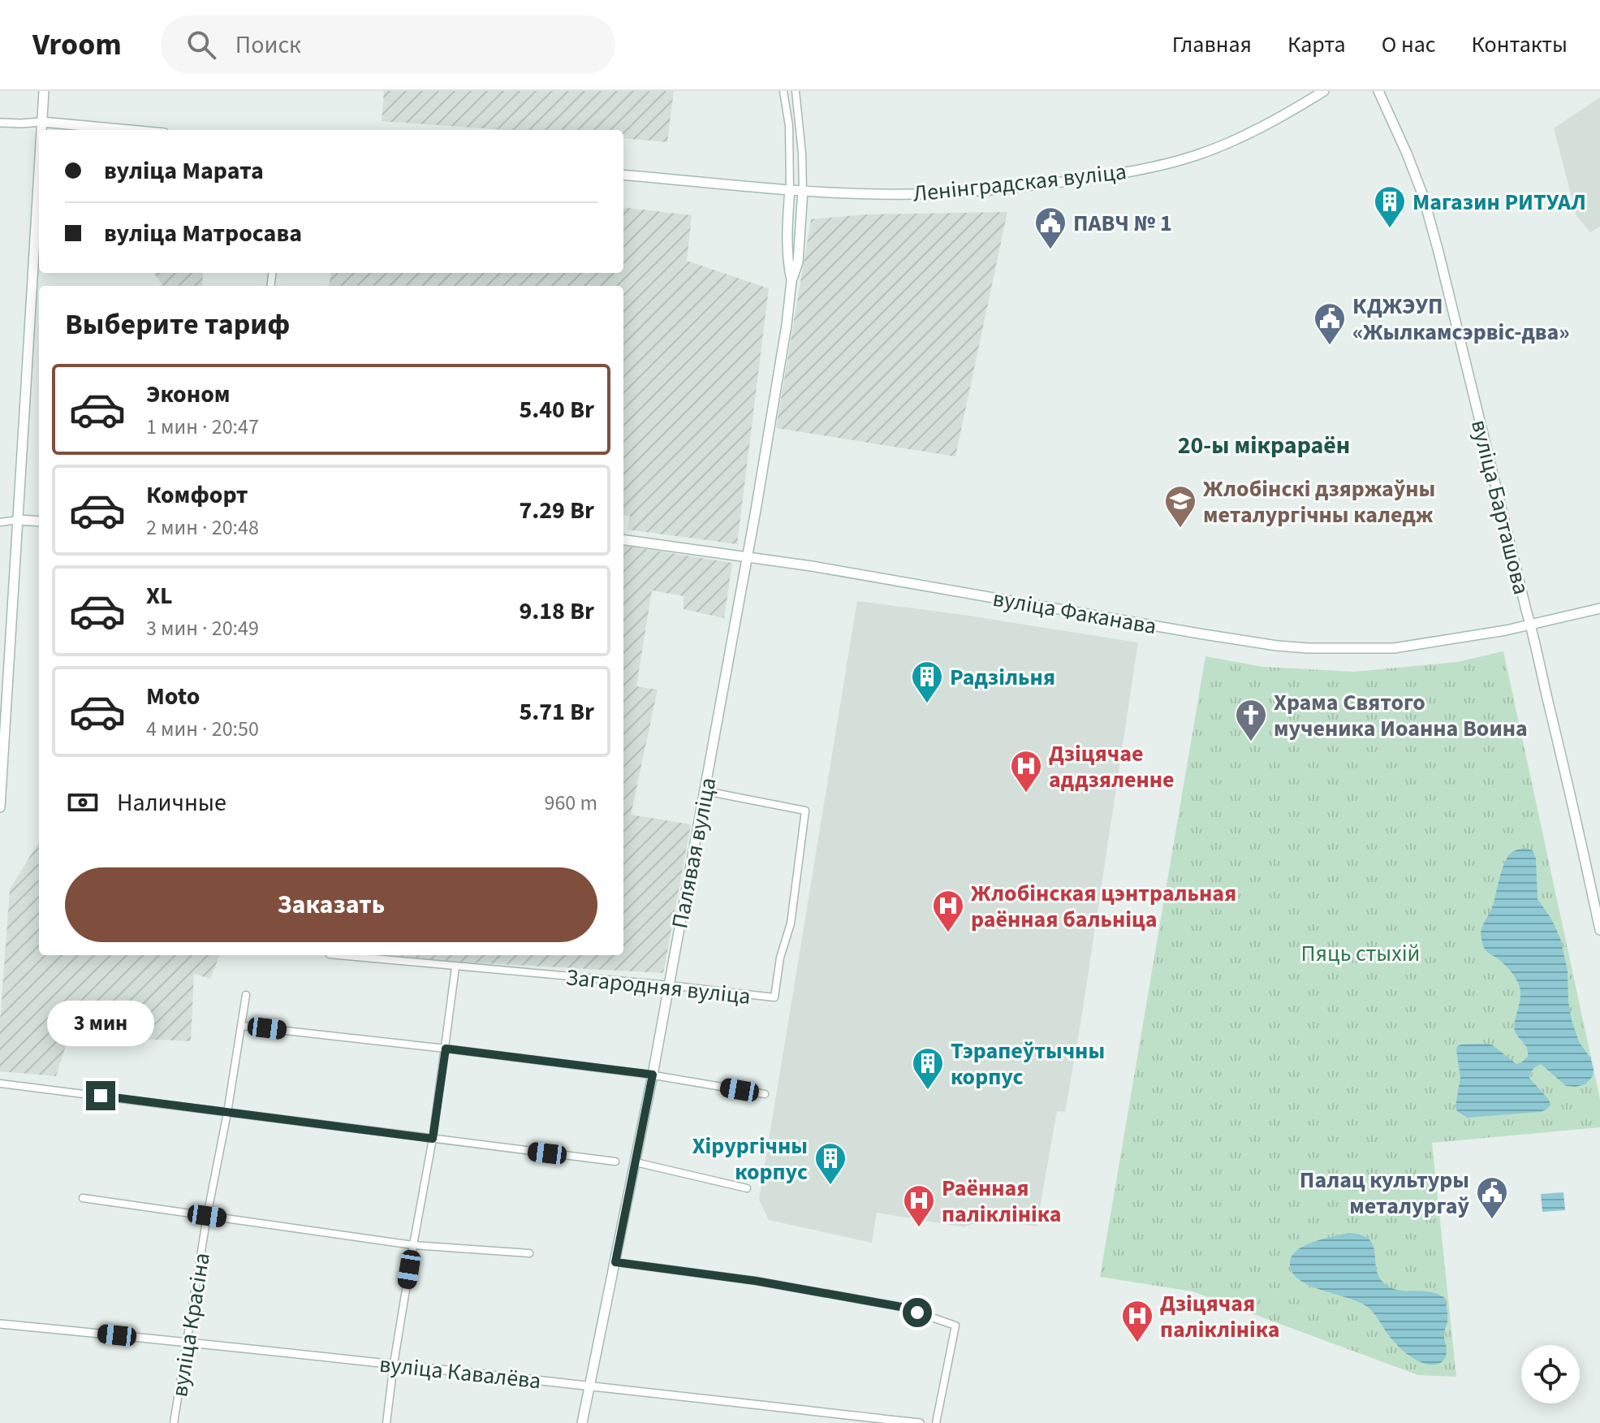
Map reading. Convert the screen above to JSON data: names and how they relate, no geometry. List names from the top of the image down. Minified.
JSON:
{"streets":{"main road":["Ленінградская вуліца","вуліца Барташова","вуліца Факанава","Палявая вуліца"],"street":["Загародняя вуліца","вуліца Красіна","вуліца Кавалёва"]},"crossings":[["Ленінградская вуліца","Палявая вуліца"],["вуліца Барташова","вуліца Факанава"],["вуліца Факанава","Палявая вуліца"],["Палявая вуліца","Загародняя вуліца"],["Палявая вуліца","вуліца Кавалёва"],["вуліца Красіна","вуліца Кавалёва"]],"districts":["20-ы мікрараён"],"parks":["Пяць стыхій"],"places":{"building":["Магазин РИТУАЛ","Радзільня","Тэрапеўтычны корпус","Хірургічны корпус"],"public building":["ПАВЧ № 1","КДЖЭУП «Жылкамсэрвіс-два»","Палац культуры металургаў"],"school or university":["Жлобінскі дзяржаўны металургічны каледж"],"church":["Храма Святого мученика Иоанна Воина"],"hospital":["Дзіцячае аддзяленне","Жлобінская цэнтральная раённая бальніца","Раённая паліклініка","Дзіцячая паліклініка"]},"page":{"header":"Vroom","search":"Поиск","nav":["Главная","Карта","О нас","Контакты"],"banner":["вуліца Марата","вуліца Матросава"],"heading":"Выберите тариф","list":[{"name":"Эконом","note":"1 мин · 20:47","value":"5.40 Br"},{"name":"Комфорт","note":"2 мин · 20:48","value":"7.29 Br"},{"name":"XL","note":"3 мин · 20:49","value":"9.18 Br"},{"name":"Moto","note":"4 мин · 20:50","value":"5.71 Br"}],"pay":["Наличные","960 m"],"buttons":"Заказать","bubble":"3 мин"}}
